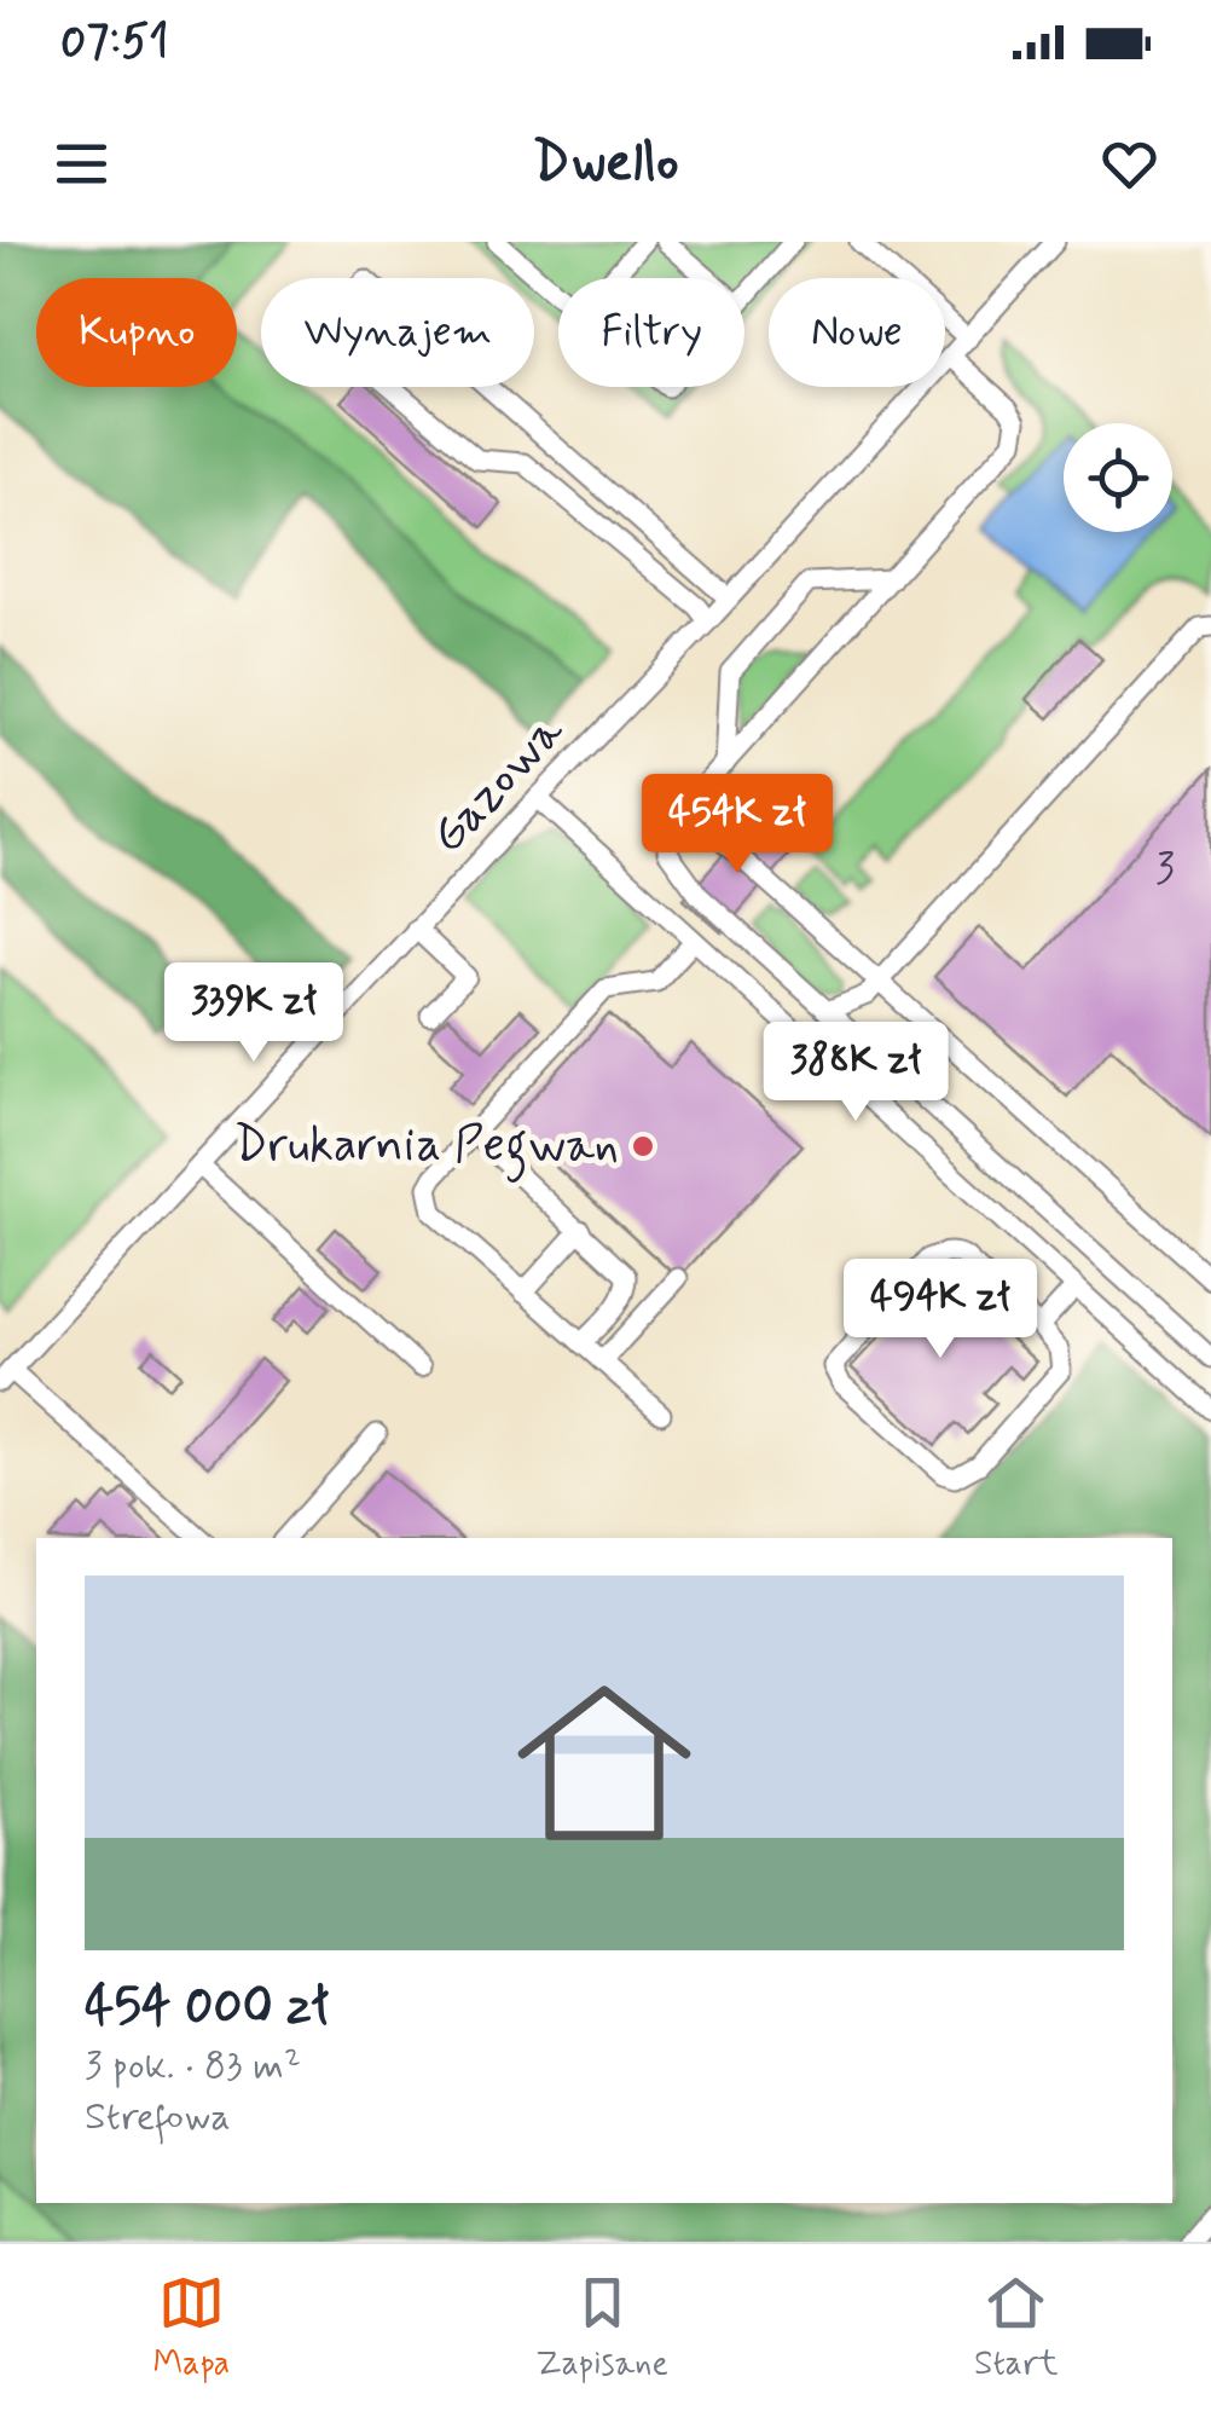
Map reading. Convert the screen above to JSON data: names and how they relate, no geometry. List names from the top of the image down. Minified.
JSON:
{"streets":{"street":["Gazowa"]},"places":["Drukarnia Pegwan"],"house_numbers":["3"],"page":{"status":"07:51","header":"Dwello","chip":["Kupno","Wynajem","Filtry","Nowe"],"price":["454K zł","339K zł","388K zł","494K zł"],"list":[{"name":"454 000 zł","note":"3 pok. · 83 m² · Strefowa"}],"tabs":["Mapa","Zapisane","Start"]}}
